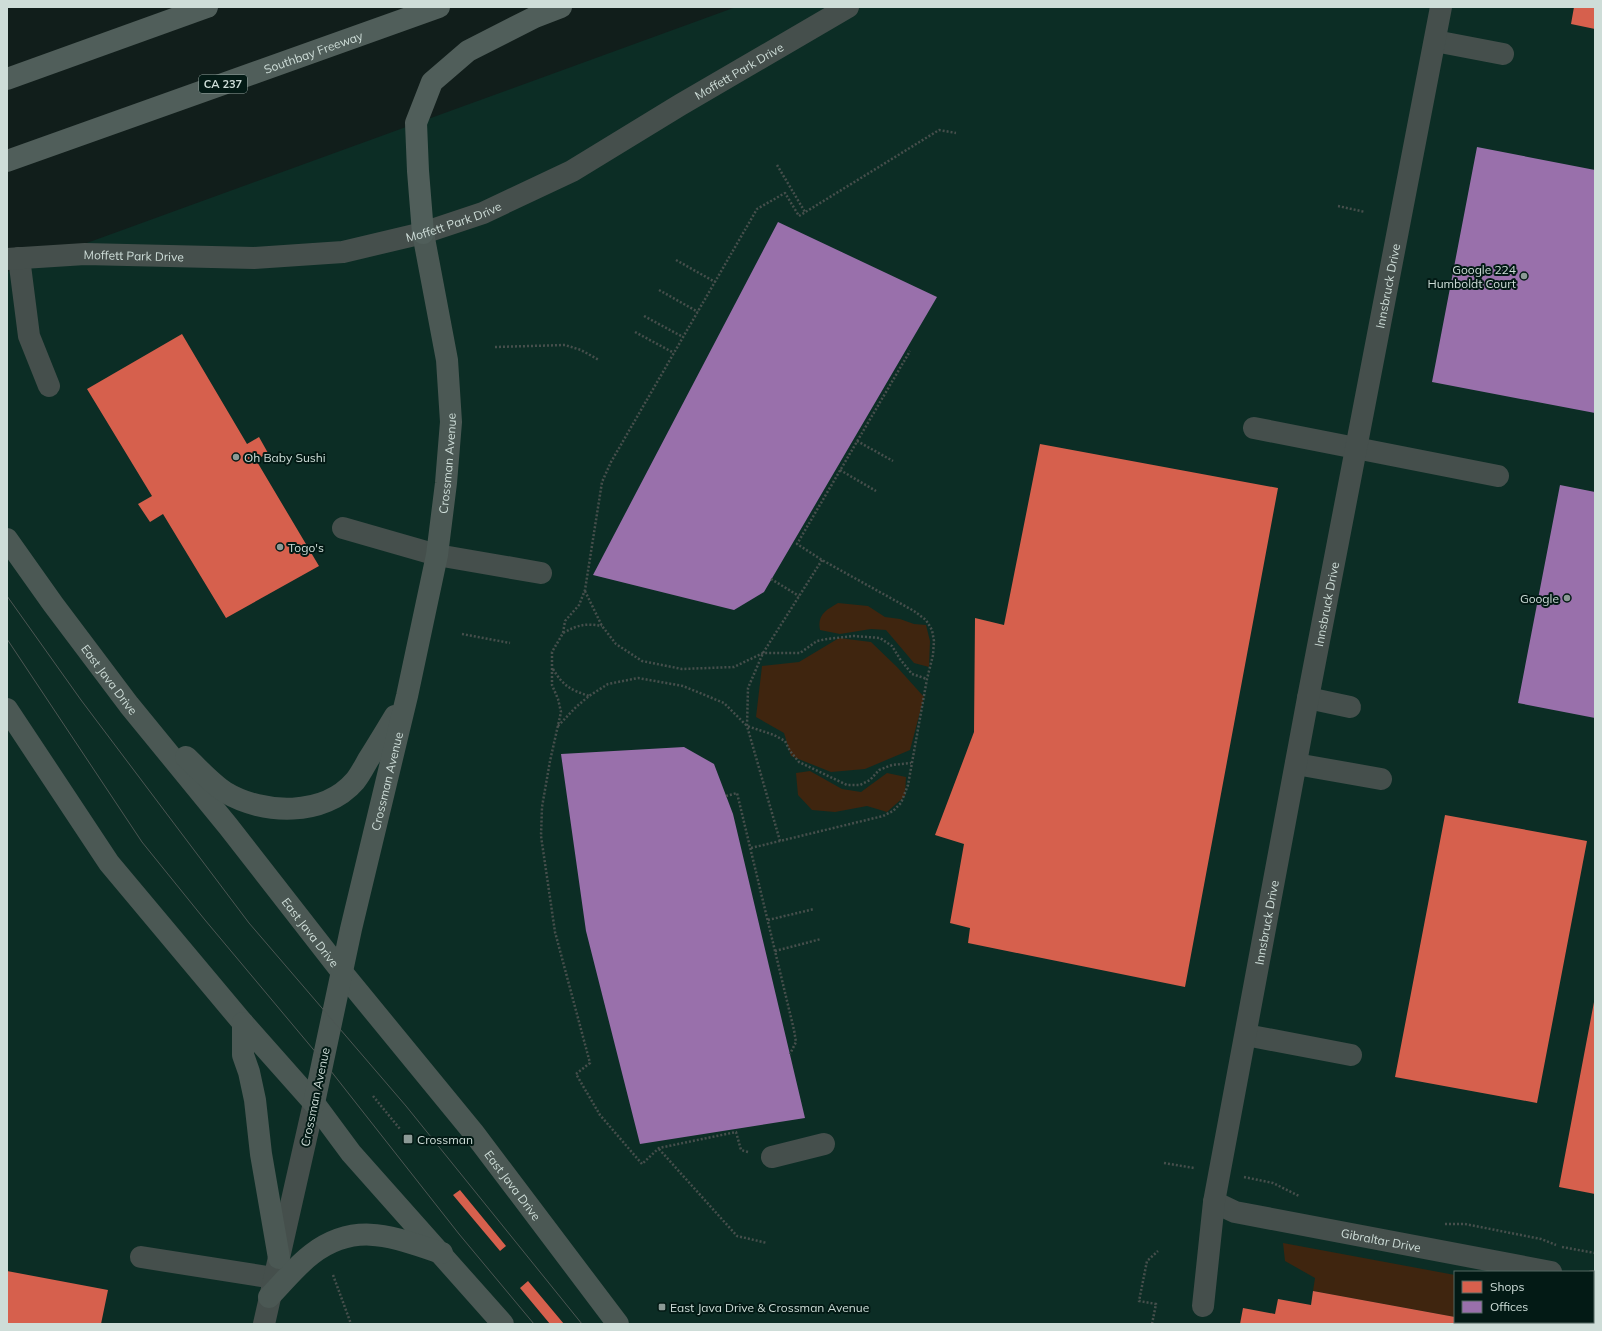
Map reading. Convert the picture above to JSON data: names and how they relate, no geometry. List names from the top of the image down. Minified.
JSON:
{"streets":{"highway":["Southbay Freeway","CA 237"],"main road":["Crossman Avenue","East Java Drive"],"street":["Moffett Park Drive","Innsbruck Drive","Gibraltar Drive"]},"crossings":[["Moffett Park Drive","Crossman Avenue"],["Innsbruck Drive","Gibraltar Drive"],["Crossman Avenue","East Java Drive"]],"places":{"other":["Google 224 Humboldt Court","Oh Baby Sushi","Togo's","Google"],"transit":["Crossman","East Java Drive & Crossman Avenue"]},"legend":["Shops","Offices"]}
